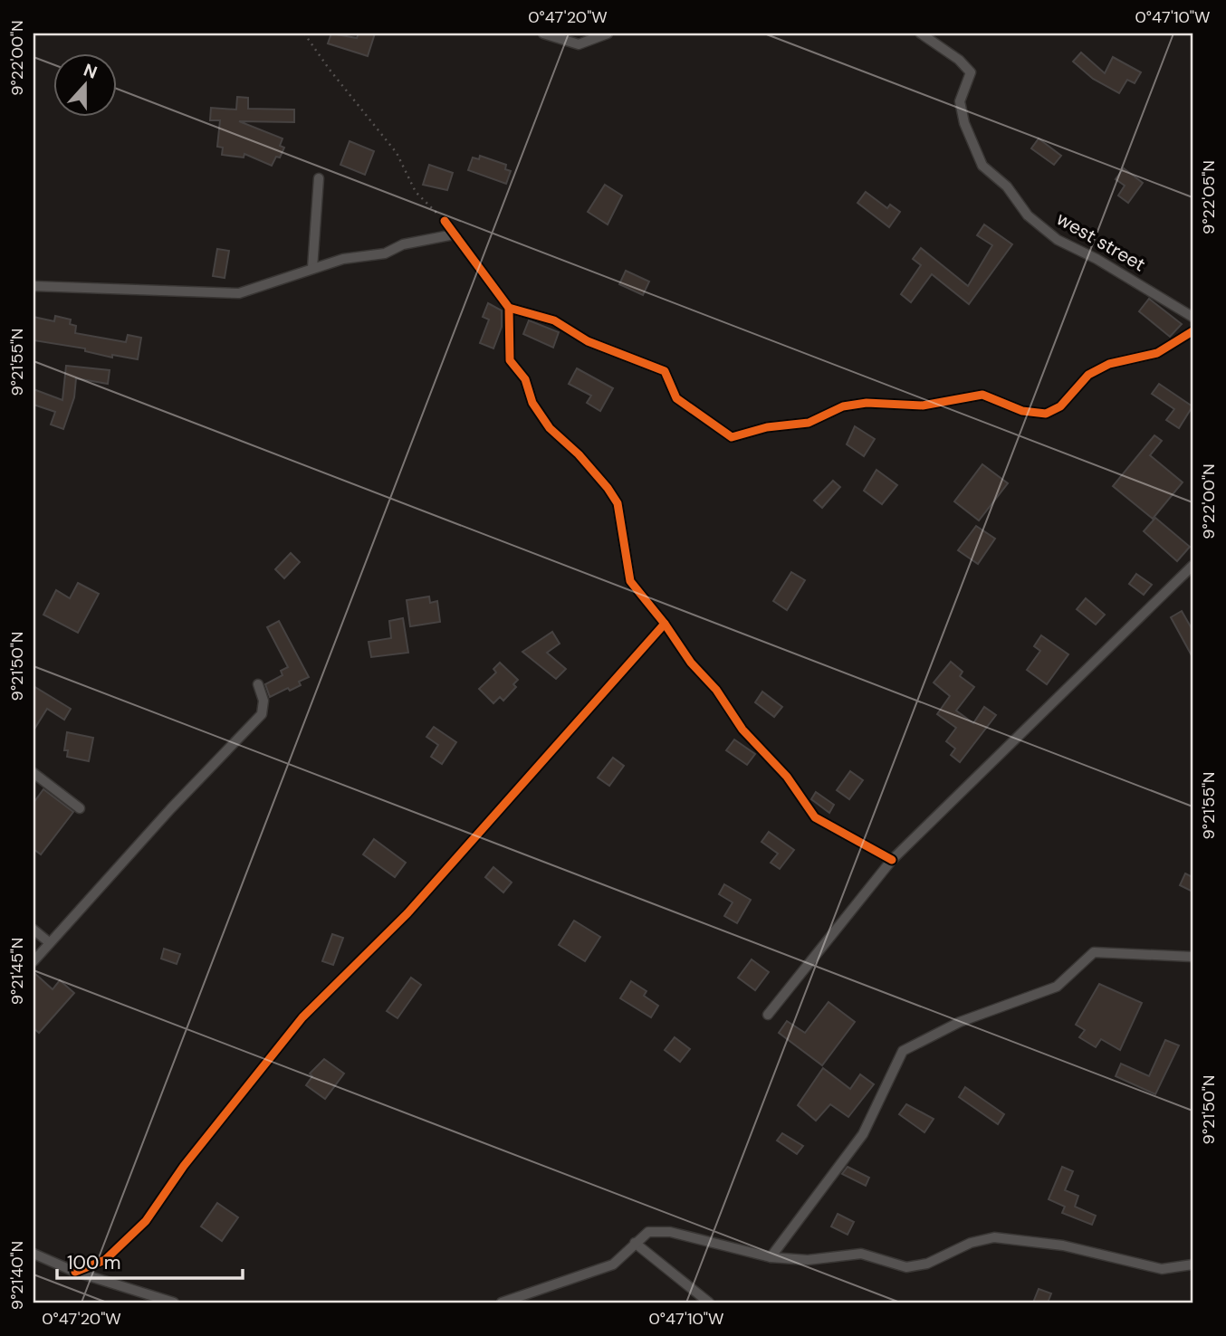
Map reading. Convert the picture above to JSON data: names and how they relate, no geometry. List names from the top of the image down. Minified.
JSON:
{"streets":{"street":["west street"]},"scale_bar":"100 m","north":"top","coordinates":["0°47'20\"W","0°47'10\"W","9°22'00\"N","9°22'05\"N","9°21'55\"N","9°21'50\"N","9°21'45\"N","9°21'40\"N"]}
